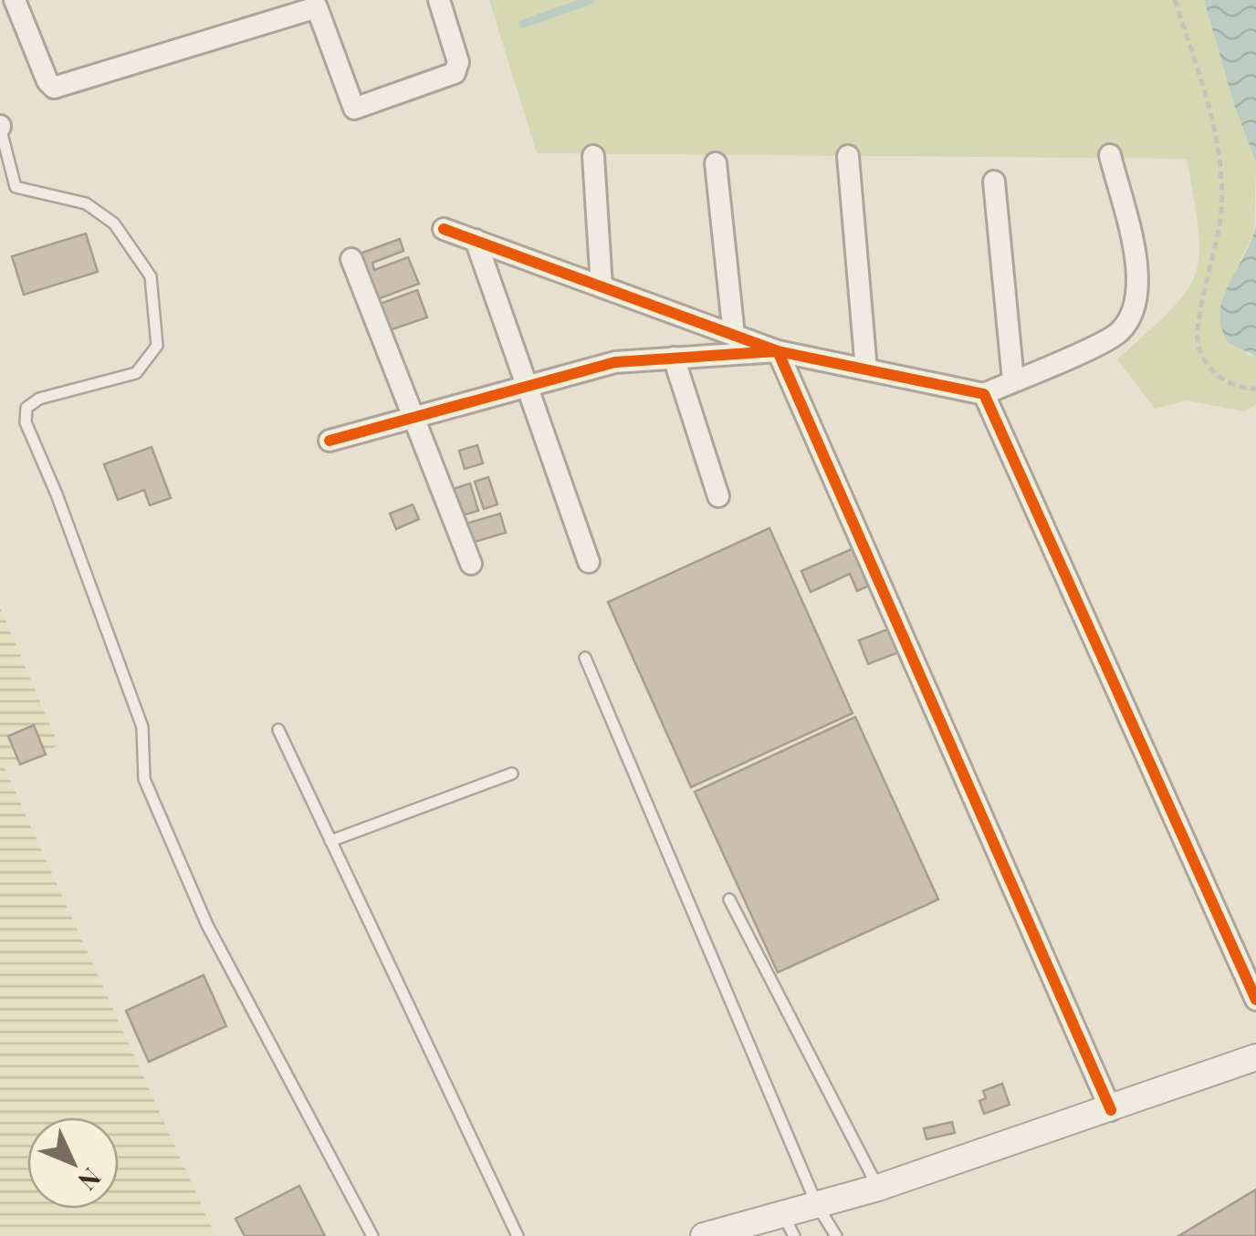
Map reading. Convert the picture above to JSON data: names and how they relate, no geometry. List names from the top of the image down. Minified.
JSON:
{"north":"bottom right"}
